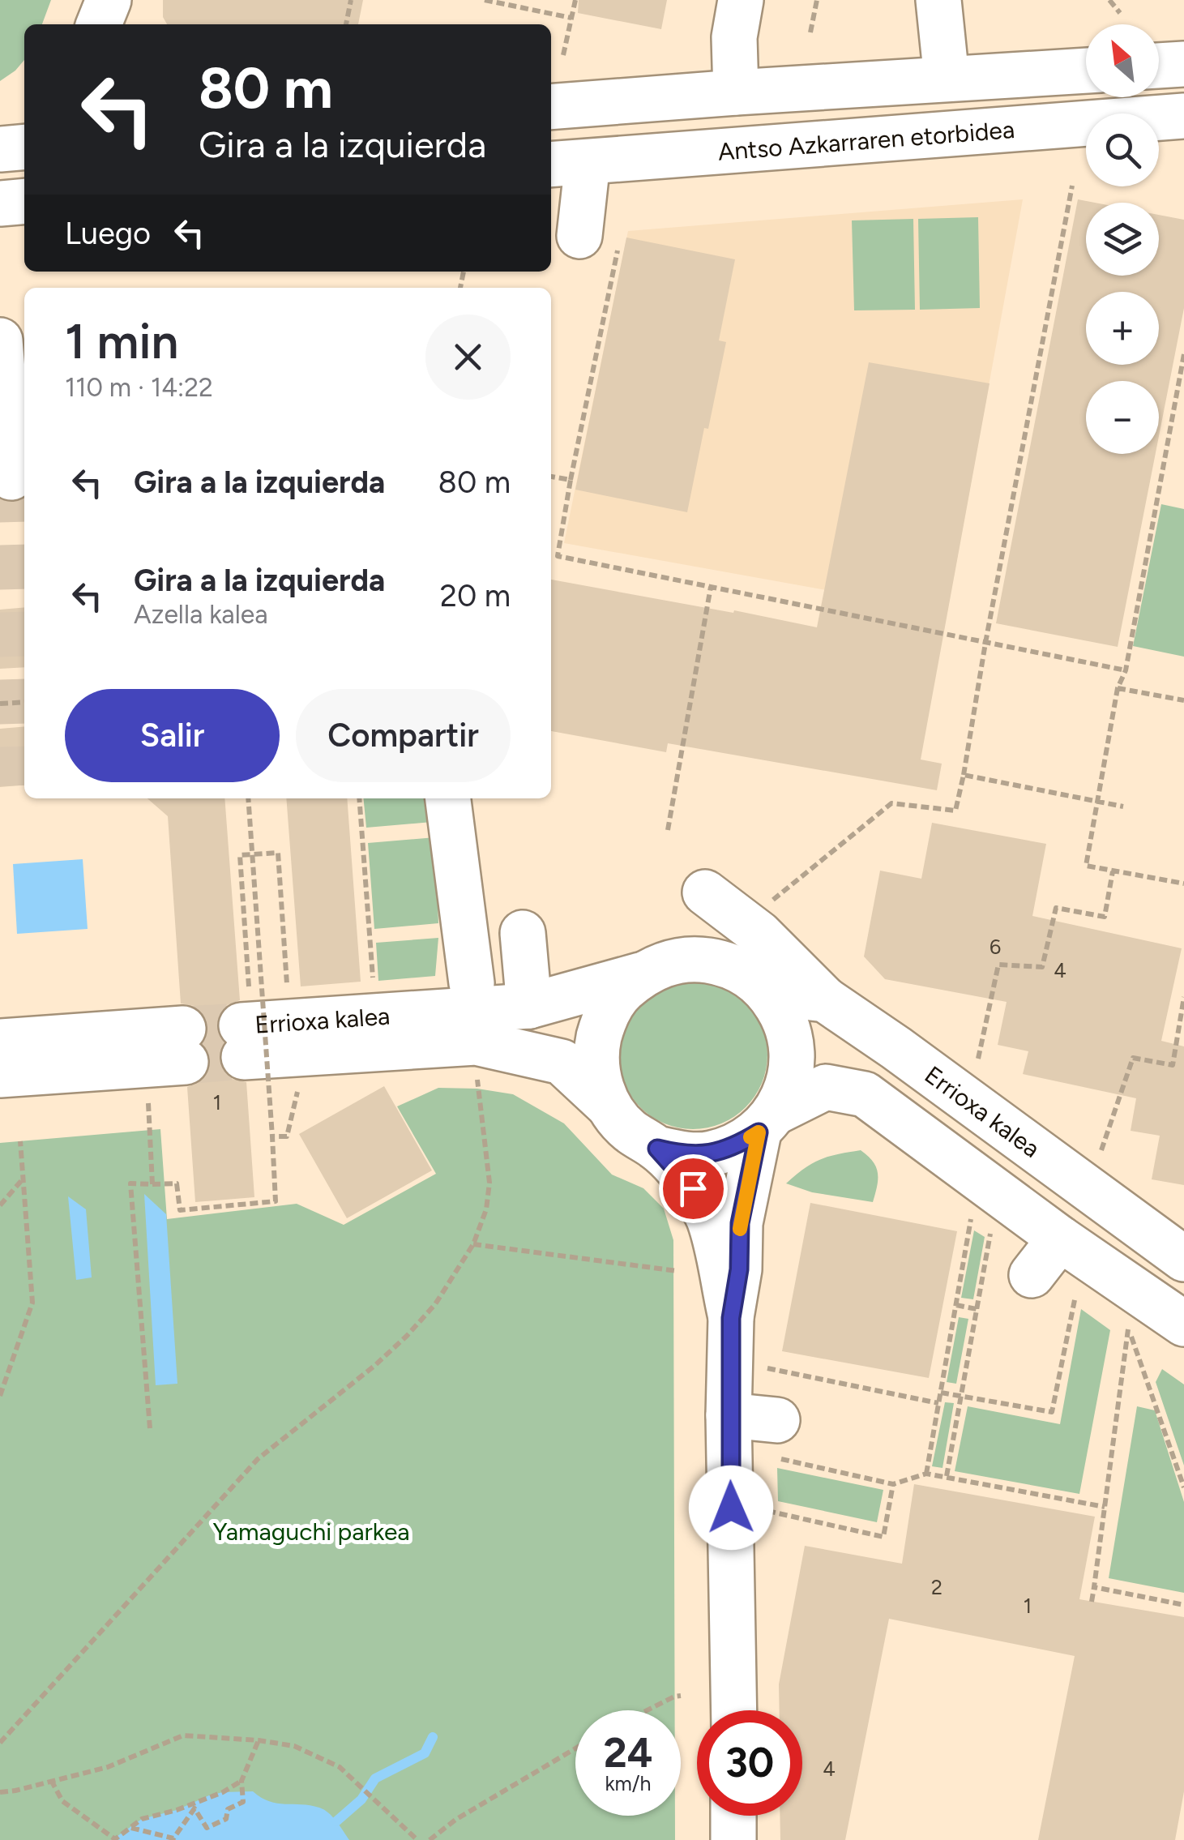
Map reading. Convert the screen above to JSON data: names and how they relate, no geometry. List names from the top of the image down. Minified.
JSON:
{"streets":{"street":["Antso Azkarraren etorbidea","Errioxa kalea"]},"parks":["Yamaguchi parkea"],"house_numbers":["6","4","1","2","1","4"],"north":"top left","page":{"map_buttons":["+","−"],"turn":["80 m","Gira a la izquierda"],"then":"Luego","heading":["1 min","110 m · 14:22"],"list":[{"name":"Gira a la izquierda","value":"80 m"},{"name":"Gira a la izquierda","note":"Azella kalea","value":"20 m"}],"buttons":["Salir","Compartir"],"speed":"24 km/h","limit":"30"}}
